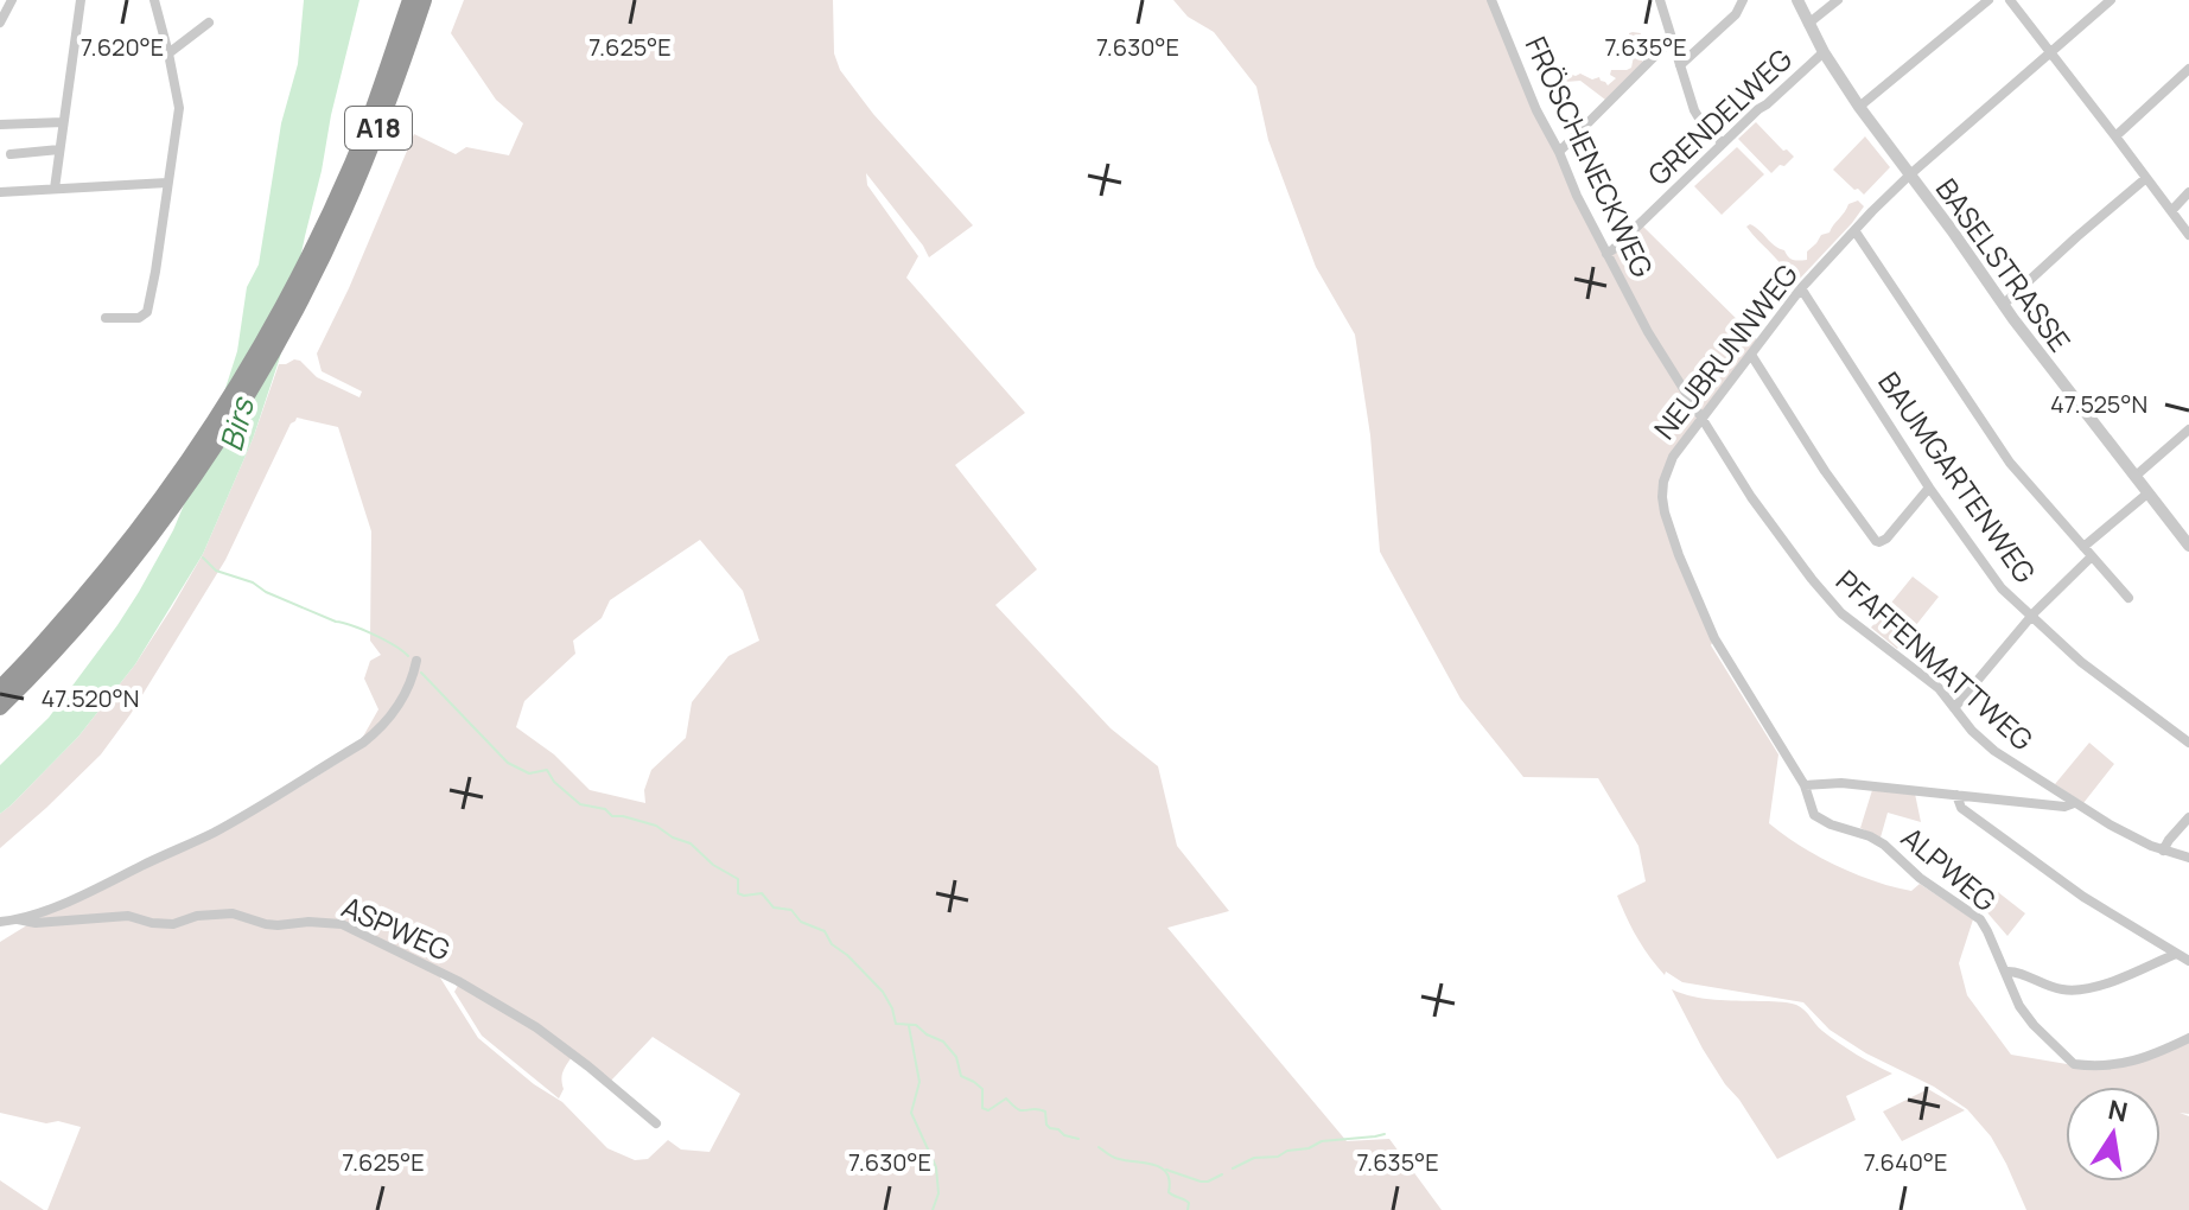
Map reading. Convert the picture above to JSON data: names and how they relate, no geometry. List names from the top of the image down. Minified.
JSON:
{"streets":{"highway":["A18"],"street":["GRENDELWEG","FRÖSCHENECKWEG","BASELSTRASSE","NEUBRUNNWEG","BAUMGARTENWEG","PFAFFENMATTWEG","ALPWEG","ASPWEG"]},"crossings":[["GRENDELWEG","FRÖSCHENECKWEG"],["GRENDELWEG","BASELSTRASSE"],["FRÖSCHENECKWEG","PFAFFENMATTWEG"],["BASELSTRASSE","NEUBRUNNWEG"],["NEUBRUNNWEG","BAUMGARTENWEG"],["NEUBRUNNWEG","PFAFFENMATTWEG"],["NEUBRUNNWEG","ALPWEG"]],"water":["Birs"],"north":"top","coordinates":["7.620°E","7.625°E","7.630°E","7.635°E","47.525°N","47.520°N","7.640°E"]}
